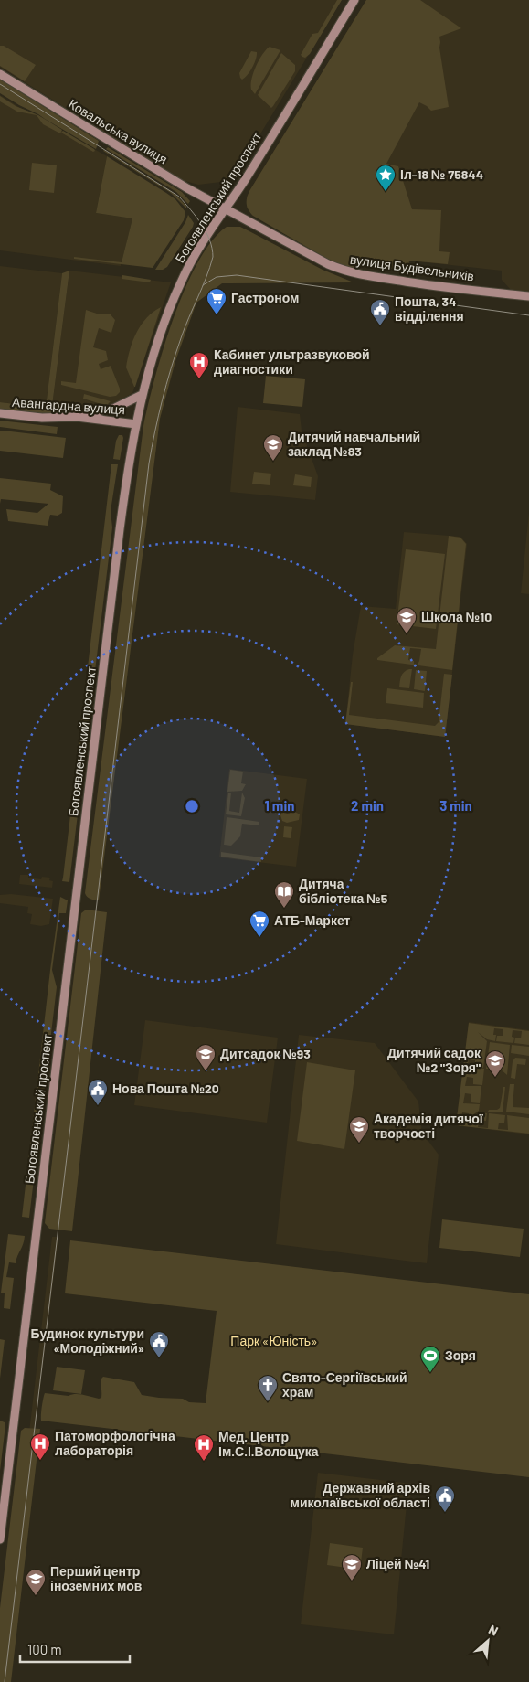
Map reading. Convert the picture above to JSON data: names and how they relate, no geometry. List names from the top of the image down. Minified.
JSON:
{"streets":{"main road":["Ковальська вулиця","Богоявленський проспект","вулиця Будівельників","Авангардна вулиця"]},"crossings":[["Ковальська вулиця","Богоявленський проспект"],["Ковальська вулиця","вулиця Будівельників"],["Богоявленський проспект","вулиця Будівельників"],["Богоявленський проспект","Авангардна вулиця"]],"parks":["Парк «Юність»"],"places":{"place":["Іл-18 № 75844"],"supermarket":["Гастроном","АТБ-Маркет"],"public building":["Пошта, 34 відділення","Нова Пошта №20","Будинок культури «Молодіжний»","Державний архів миколаївської області"],"hospital":["Кабинет ультразвуковой диагностики","Патоморфологічна лабораторія","Мед. Центр Ім.С.І.Волощука"],"school or university":["Дитячий навчальний заклад №83","Школа №10","Дитсадок №93","Дитячий садок №2 \"Зоря\"","Академія дитячої творчості","Ліцей №41","Перший центр іноземних мов"],"library":["Дитяча бібліотека №5"],"sports":["Зоря"],"church":["Свято-Сергіївський храм"]},"scale_bar":"100 m","north":"top right","rings":["1 min","2 min","3 min"]}
